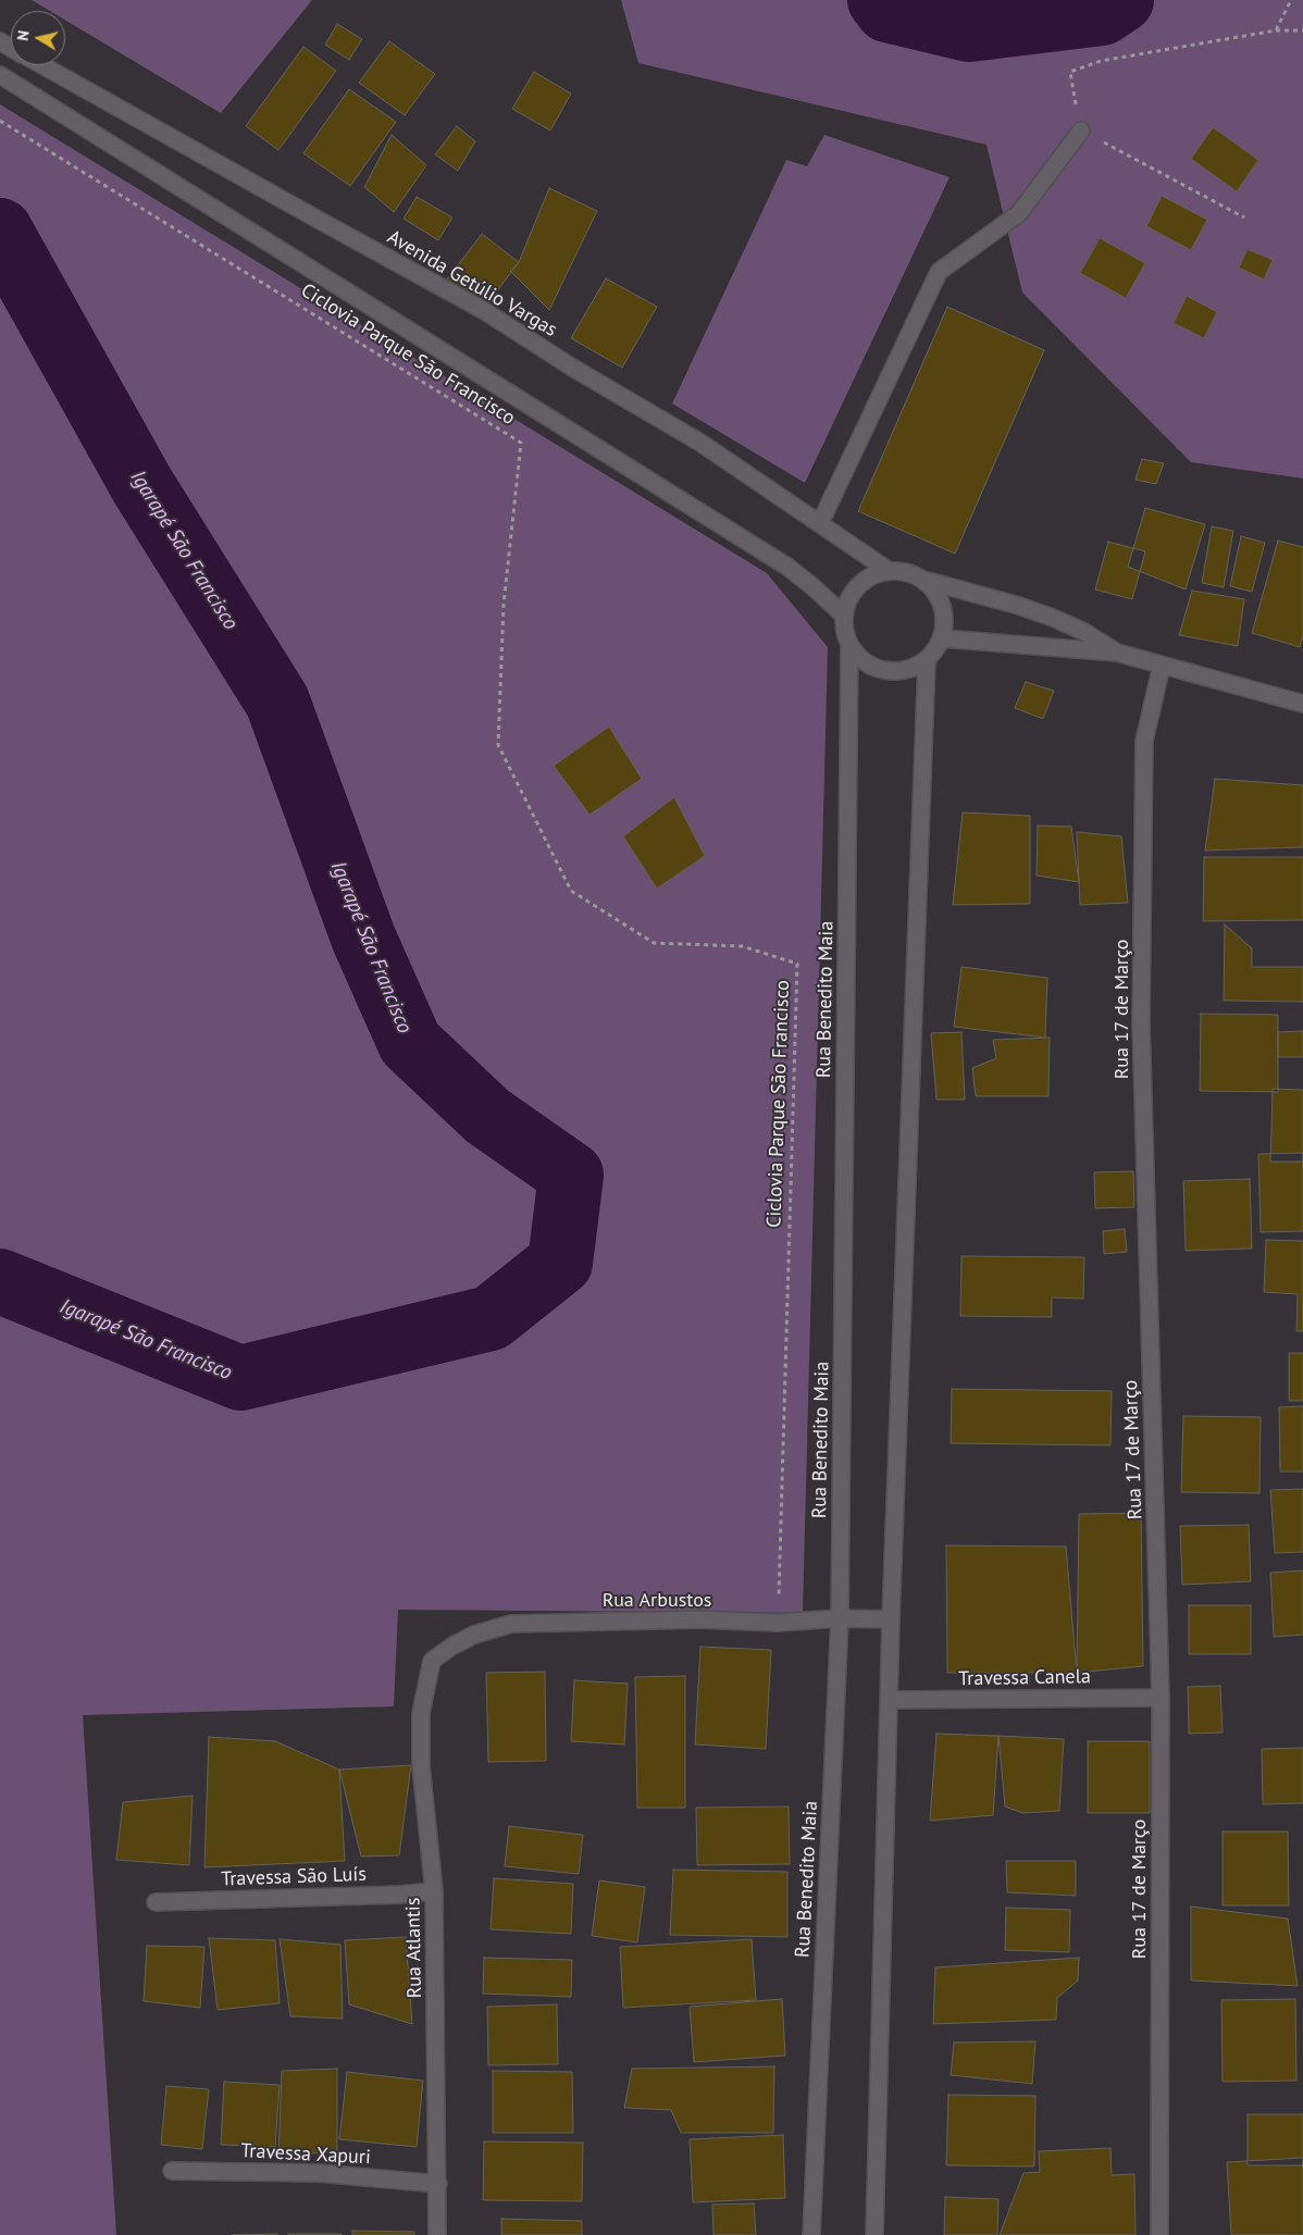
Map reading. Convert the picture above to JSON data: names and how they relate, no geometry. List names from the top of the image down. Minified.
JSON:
{"streets":{"street":["Avenida Getúlio Vargas","Rua Benedito Maia","Rua 17 de Março","Rua Arbustos","Travessa Canela","Travessa São Luís","Rua Atlantis","Travessa Xapuri"],"path":["Ciclovia Parque São Francisco"]},"crossings":[["Avenida Getúlio Vargas","Rua Benedito Maia"],["Ciclovia Parque São Francisco","Rua Arbustos"],["Rua Benedito Maia","Rua Arbustos"],["Rua 17 de Março","Travessa Canela"],["Rua Arbustos","Rua Atlantis"],["Travessa São Luís","Rua Atlantis"],["Rua Atlantis","Travessa Xapuri"]],"water":["Igarapé São Francisco"],"north":"left"}
